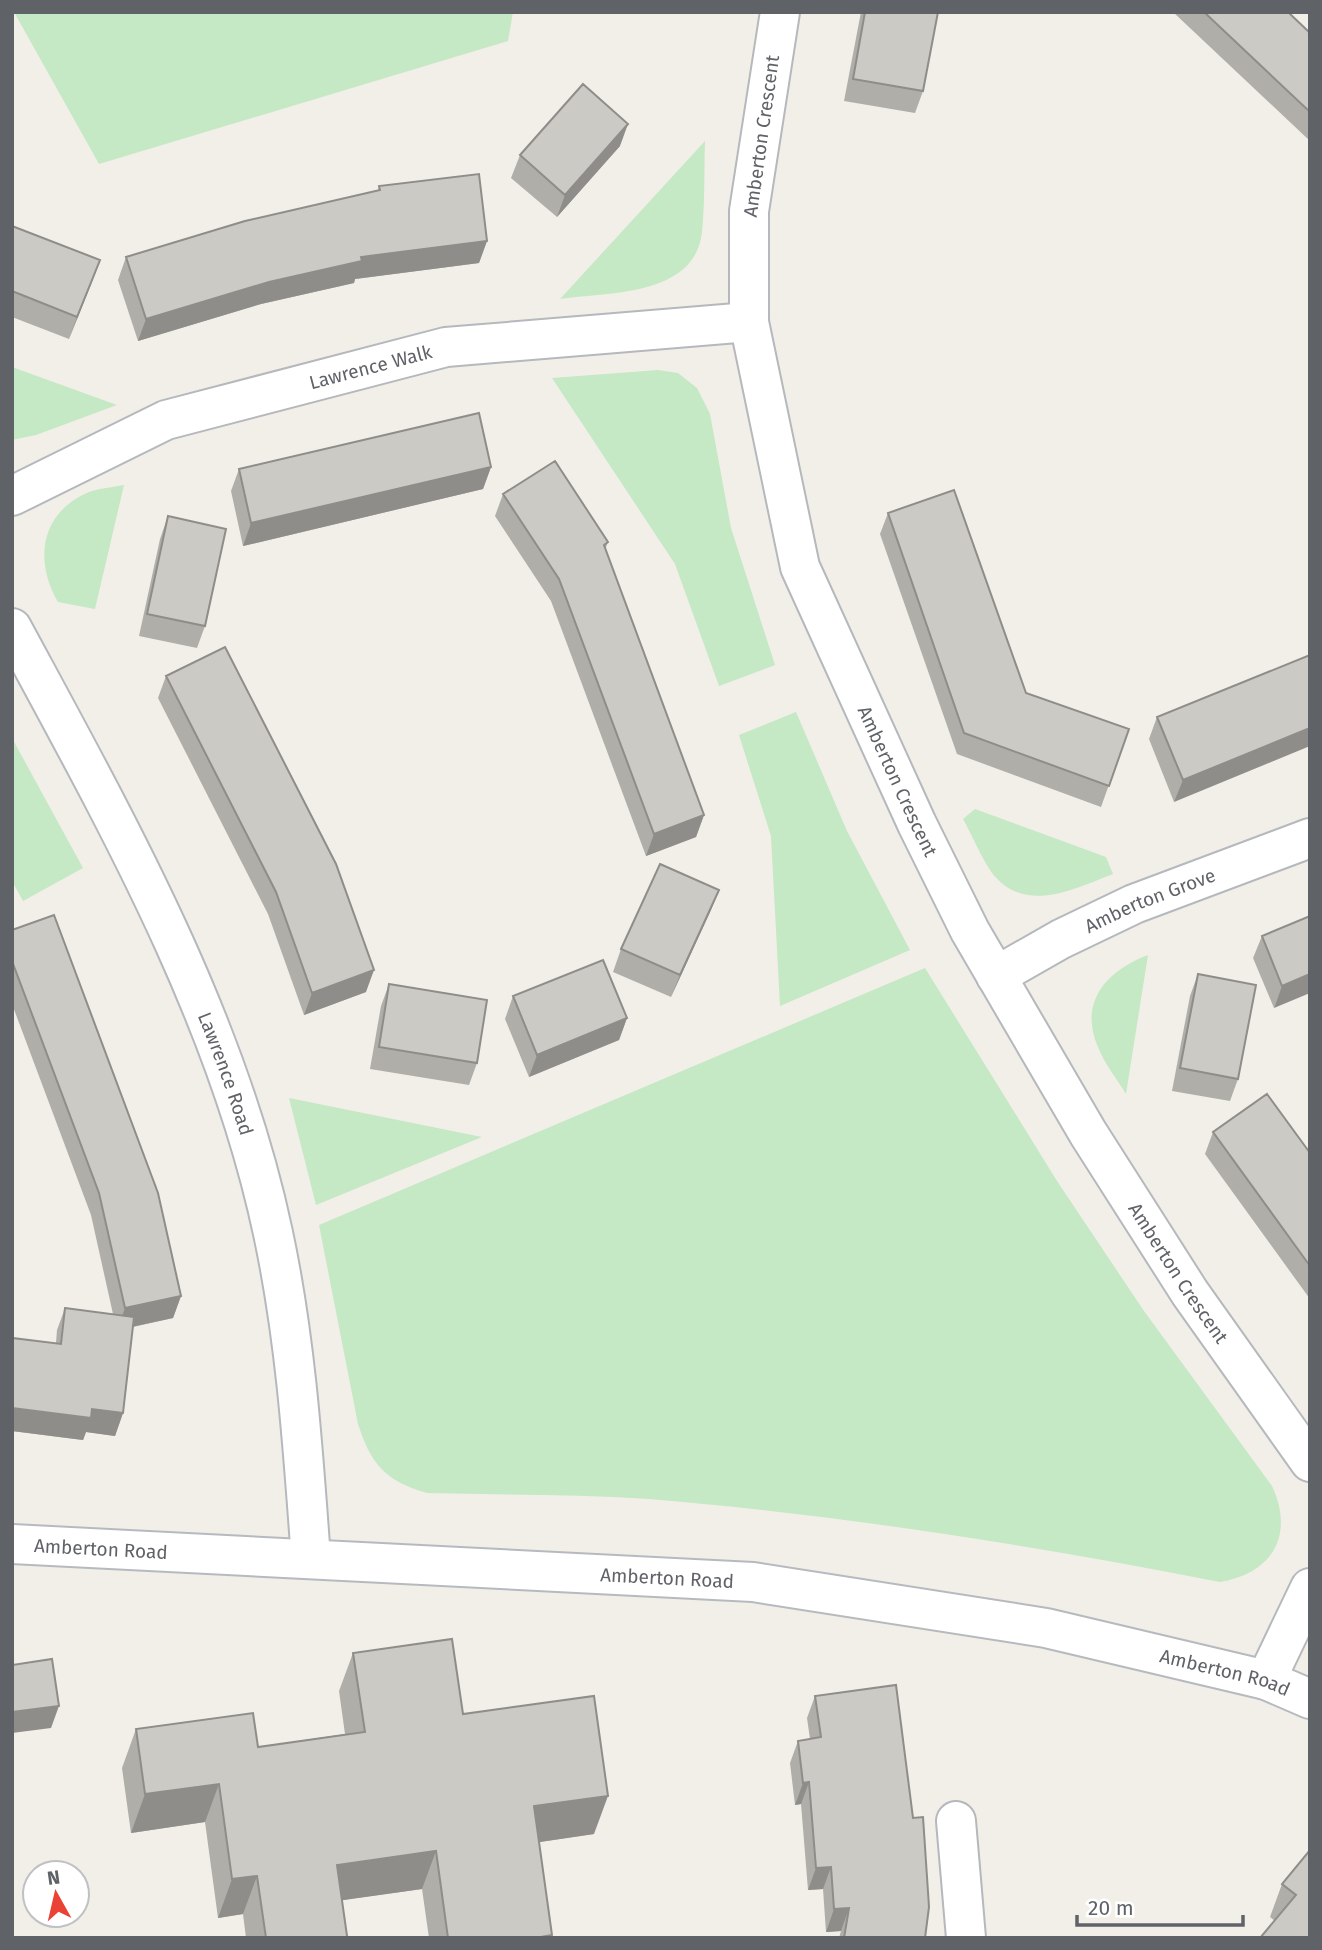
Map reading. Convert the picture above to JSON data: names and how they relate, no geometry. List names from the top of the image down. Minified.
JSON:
{"streets":{"street":["Amberton Crescent","Lawrence Walk","Amberton Grove","Lawrence Road","Amberton Road"]},"crossings":[["Amberton Crescent","Lawrence Walk"],["Amberton Crescent","Amberton Grove"],["Lawrence Road","Amberton Road"]],"scale_bar":"20 m","north":"top"}
